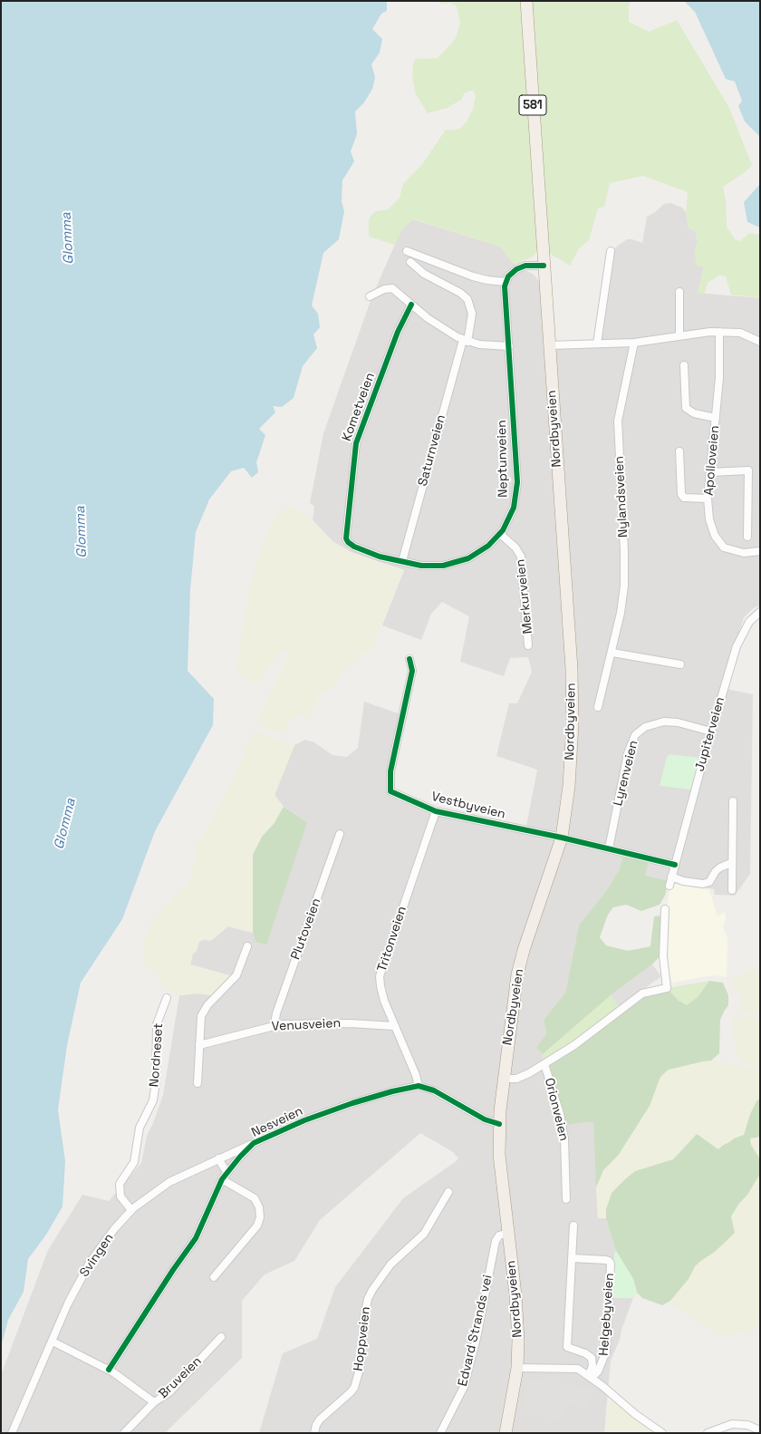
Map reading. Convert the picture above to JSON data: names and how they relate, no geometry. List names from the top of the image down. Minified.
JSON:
{"streets":{"main road":["581","Nordbyveien"],"street":["Kometveien","Saturnveien","Neptunveien","Apolloveien","Nylandsveien","Merkurveien","Jupiterveien","Lyrenveien","Vestbyveien","Plutoveien","Tritonveien","Venusveien","Nordneset","Orionveien","Nesveien","Svingen","Helgebyveien","Edvard Strands vei","Hoppveien","Bruveien"]},"crossings":[["Kometveien","Neptunveien"],["Nordbyveien","Vestbyveien"],["Nordbyveien","Nesveien"],["Nordbyveien","Edvard Strands vei"],["Saturnveien","Neptunveien"],["Neptunveien","Merkurveien"],["Jupiterveien","Lyrenveien"],["Jupiterveien","Vestbyveien"],["Lyrenveien","Vestbyveien"],["Vestbyveien","Tritonveien"],["Plutoveien","Venusveien"],["Tritonveien","Venusveien"],["Tritonveien","Nesveien"],["Nordneset","Svingen"],["Nesveien","Svingen"]],"water":["Glomma"]}
